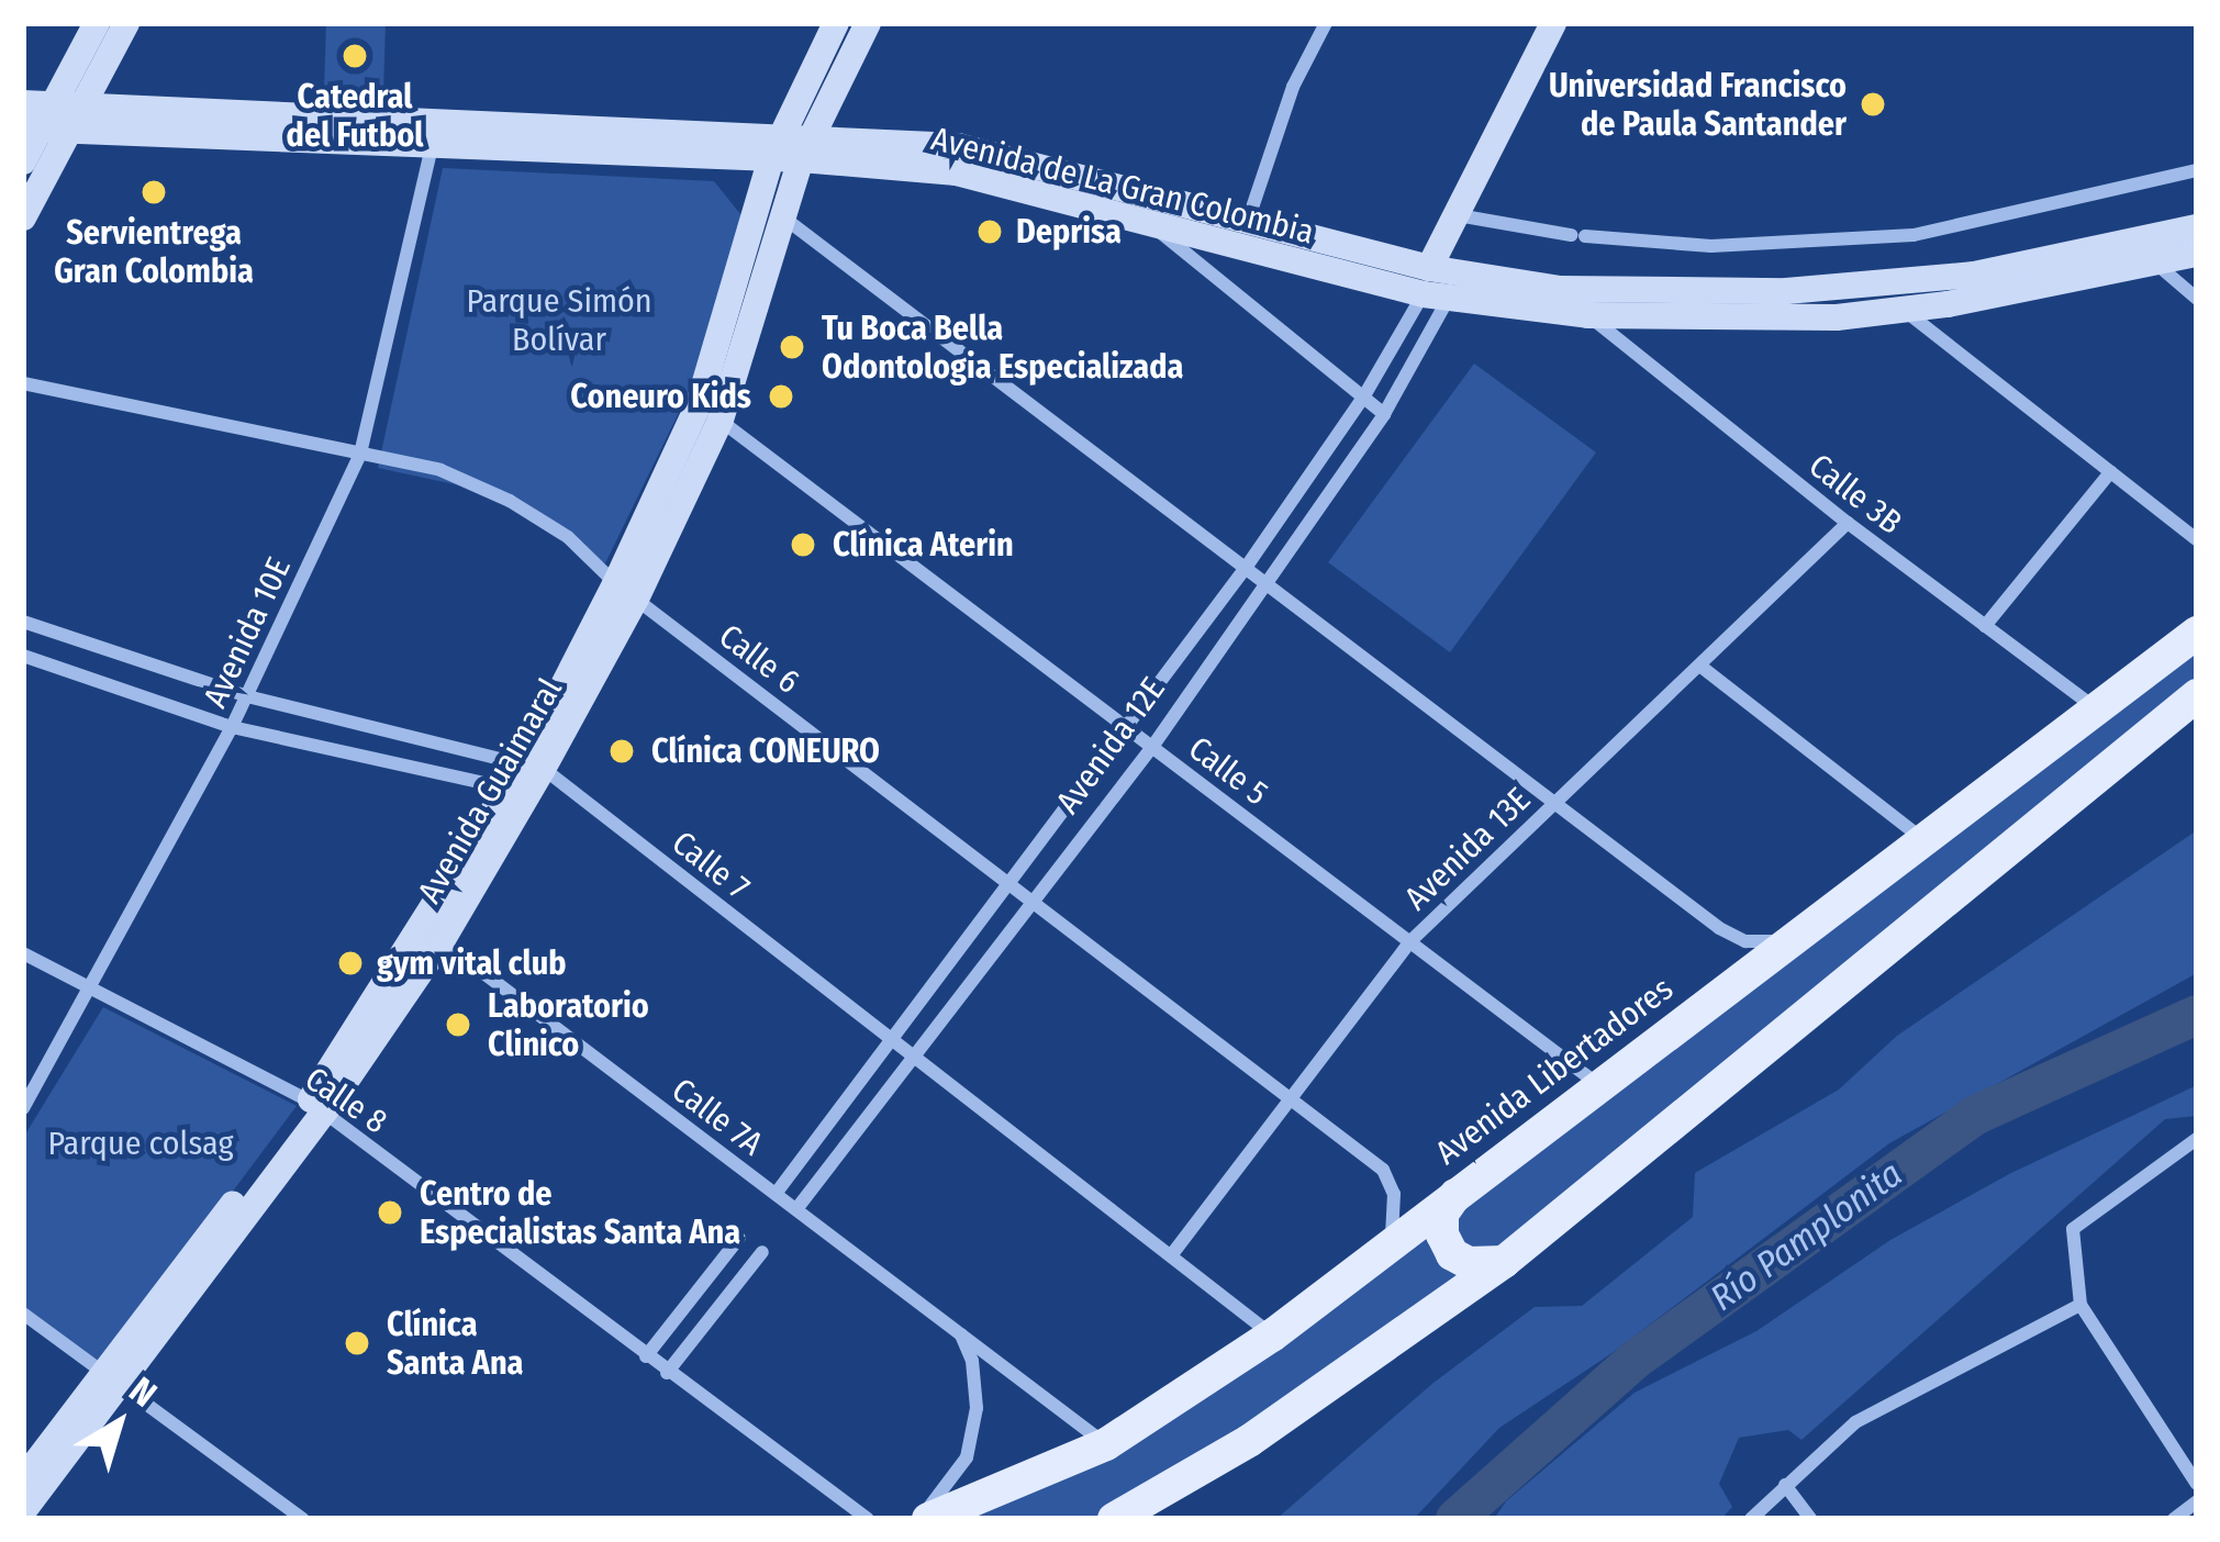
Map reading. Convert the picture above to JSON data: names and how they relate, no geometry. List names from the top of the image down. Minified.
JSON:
{"streets":{"main road":["Avenida Libertadores"],"street":["Avenida de La Gran Colombia","Calle 3B","Avenida 10E","Calle 6","Avenida 12E","Calle 5","Avenida Guaimaral","Avenida 13E","Calle 7","Calle 8","Calle 7A"]},"crossings":[["Avenida de La Gran Colombia","Calle 3B"],["Avenida de La Gran Colombia","Avenida 10E"],["Avenida de La Gran Colombia","Avenida 12E"],["Avenida de La Gran Colombia","Avenida Guaimaral"],["Calle 3B","Avenida 13E"],["Calle 3B","Avenida Libertadores"],["Avenida 10E","Calle 6"],["Avenida 10E","Calle 7"],["Avenida 10E","Calle 8"],["Calle 6","Avenida 12E"],["Calle 6","Avenida Guaimaral"],["Calle 6","Avenida 13E"],["Calle 6","Avenida Libertadores"],["Avenida 12E","Calle 5"],["Avenida 12E","Calle 7"],["Avenida 12E","Calle 7A"],["Calle 5","Avenida Guaimaral"],["Calle 5","Avenida 13E"],["Calle 5","Avenida Libertadores"],["Avenida Guaimaral","Calle 7"],["Avenida Guaimaral","Calle 8"],["Avenida Guaimaral","Calle 7A"],["Avenida 13E","Calle 7"],["Calle 7","Avenida Libertadores"],["Avenida Libertadores","Calle 7A"]],"water":["Río Pamplonita"],"parks":["Parque Simón Bolívar","Parque colsag"],"places":["Catedral del Futbol","Universidad Francisco de Paula Santander","Servientrega Gran Colombia","Deprisa","Tu Boca Bella Odontologia Especializada","Coneuro Kids","Clínica Aterin","Clínica CONEURO","gym vital club","Laboratorio Clinico","Centro de Especialistas Santa Ana","Clínica Santa Ana"],"north":"top right"}
